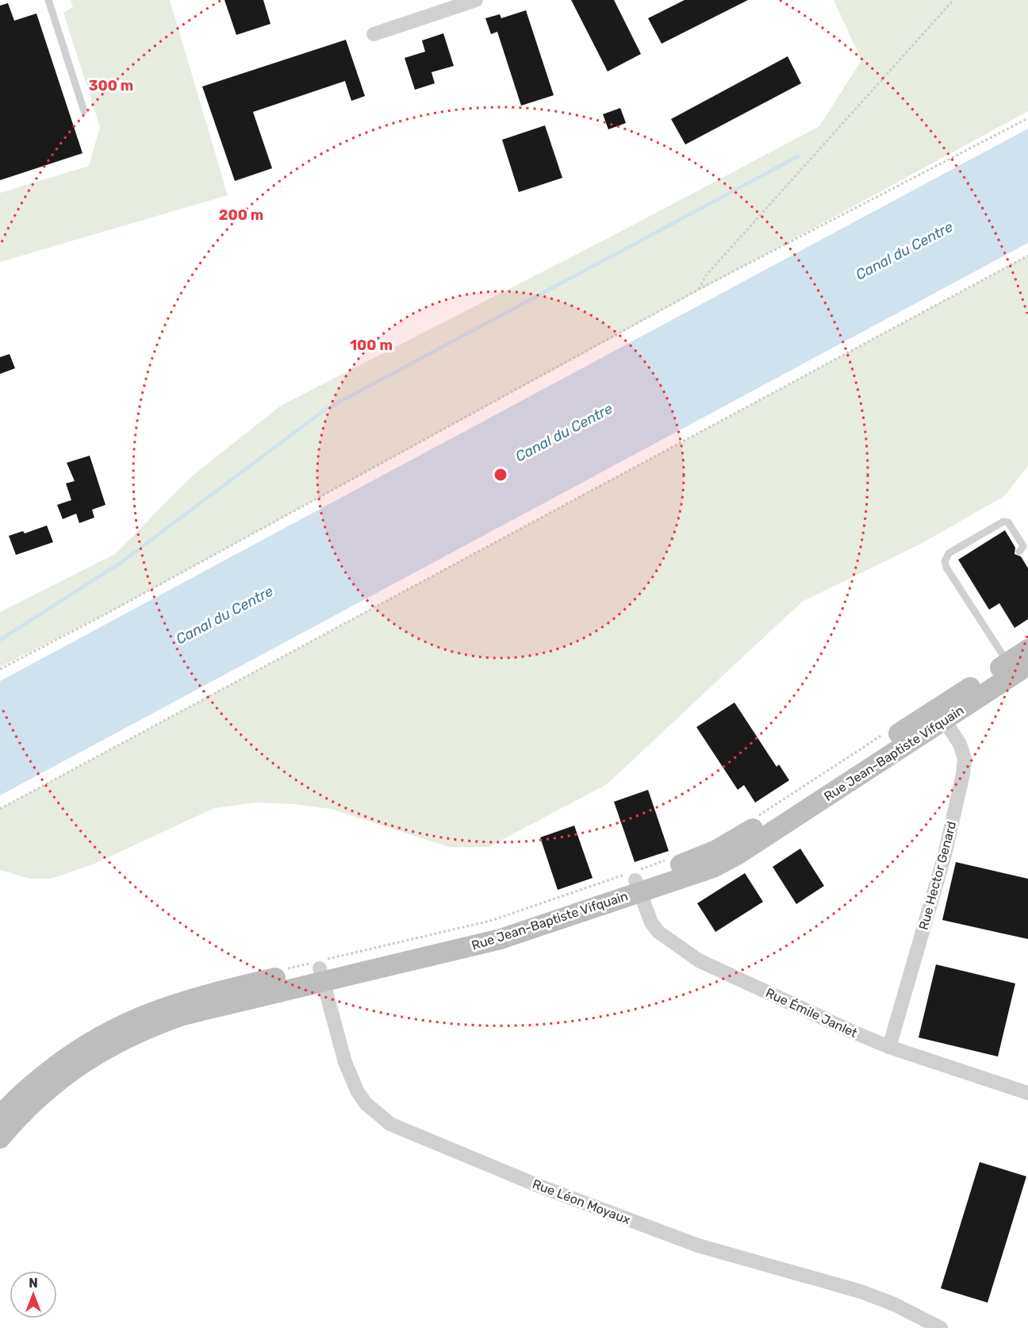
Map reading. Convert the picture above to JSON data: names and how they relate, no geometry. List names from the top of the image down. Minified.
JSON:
{"streets":{"street":["Rue Jean-Baptiste Vifquain","Rue Hector Genard","Rue Émile Janlet","Rue Léon Moyaux"]},"crossings":[["Rue Jean-Baptiste Vifquain","Rue Hector Genard"],["Rue Jean-Baptiste Vifquain","Rue Émile Janlet"],["Rue Jean-Baptiste Vifquain","Rue Léon Moyaux"],["Rue Hector Genard","Rue Émile Janlet"]],"water":["Canal du Centre"],"north":"top","rings":["300 m","200 m","100 m"]}
